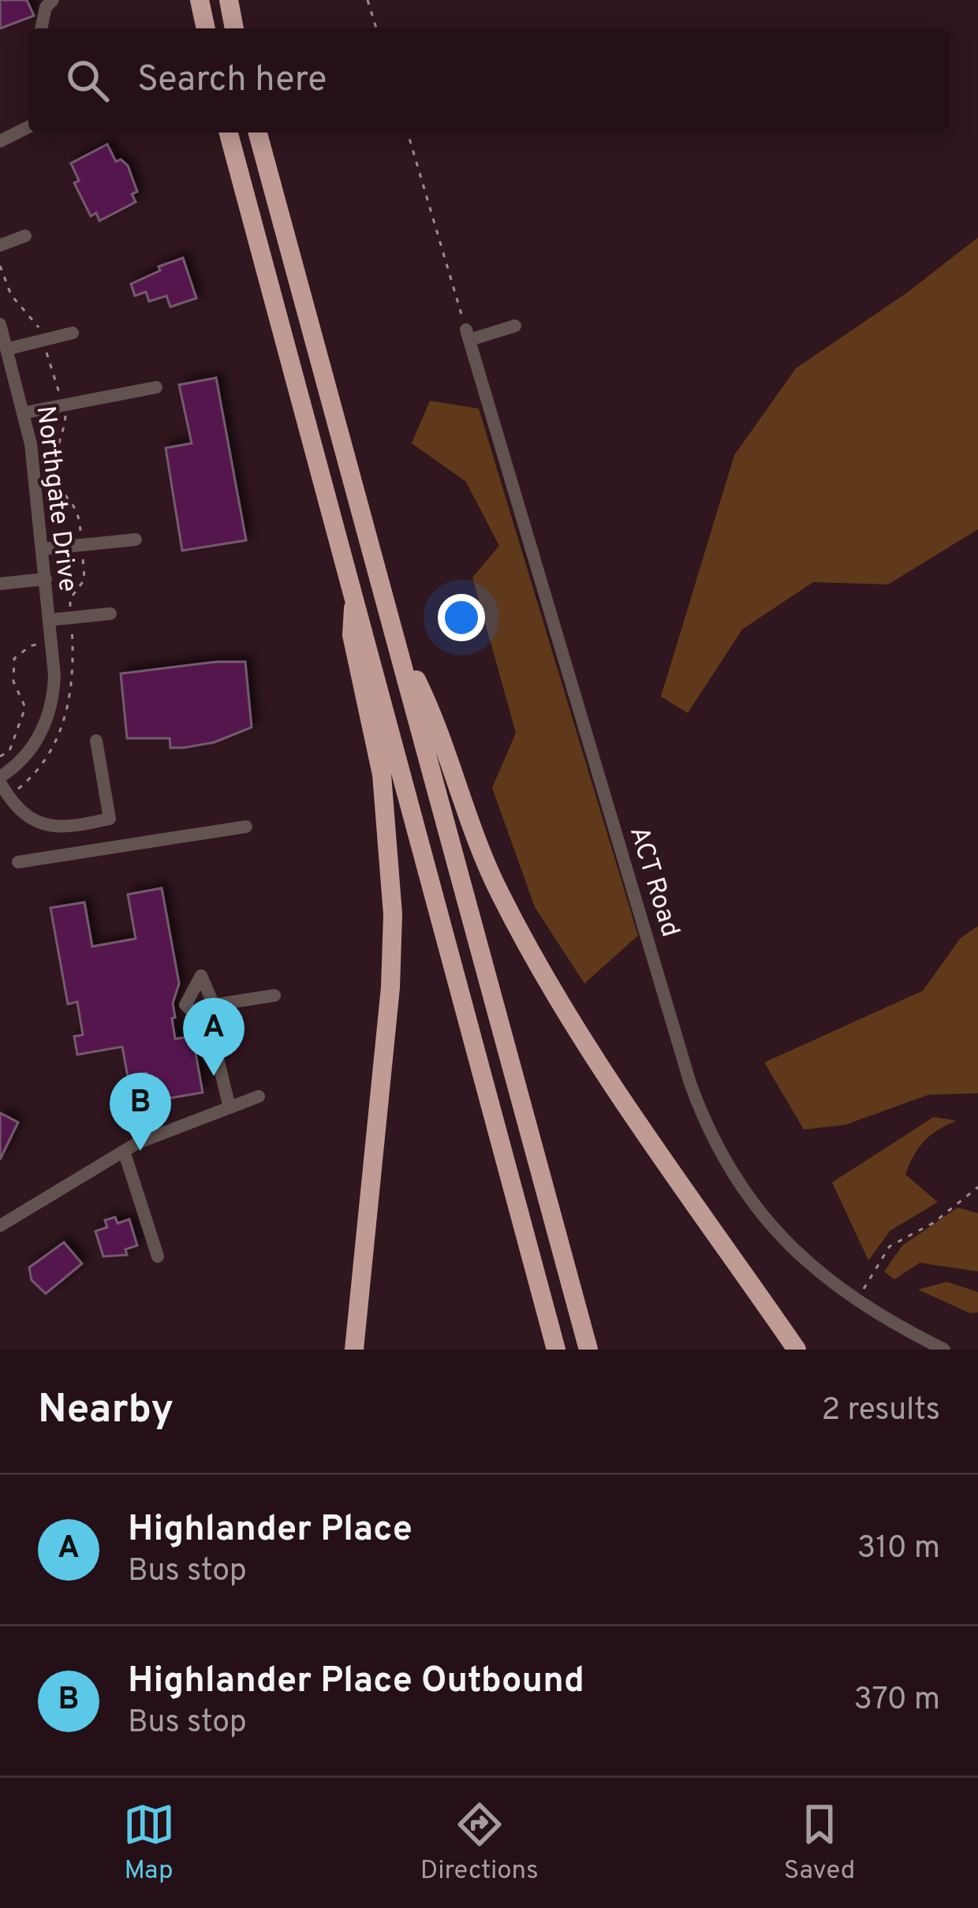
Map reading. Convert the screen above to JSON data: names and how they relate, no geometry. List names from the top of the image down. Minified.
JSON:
{"streets":{"street":["Northgate Drive","ACT Road"]},"page":{"search":"Search here","pins":["A","B"],"heading":["Nearby","2 results"],"list":[{"mark":"A","name":"Highlander Place","note":"Bus stop","value":"310 m"},{"mark":"B","name":"Highlander Place Outbound","note":"Bus stop","value":"370 m"}],"nav":["Map","Directions","Saved"]}}
